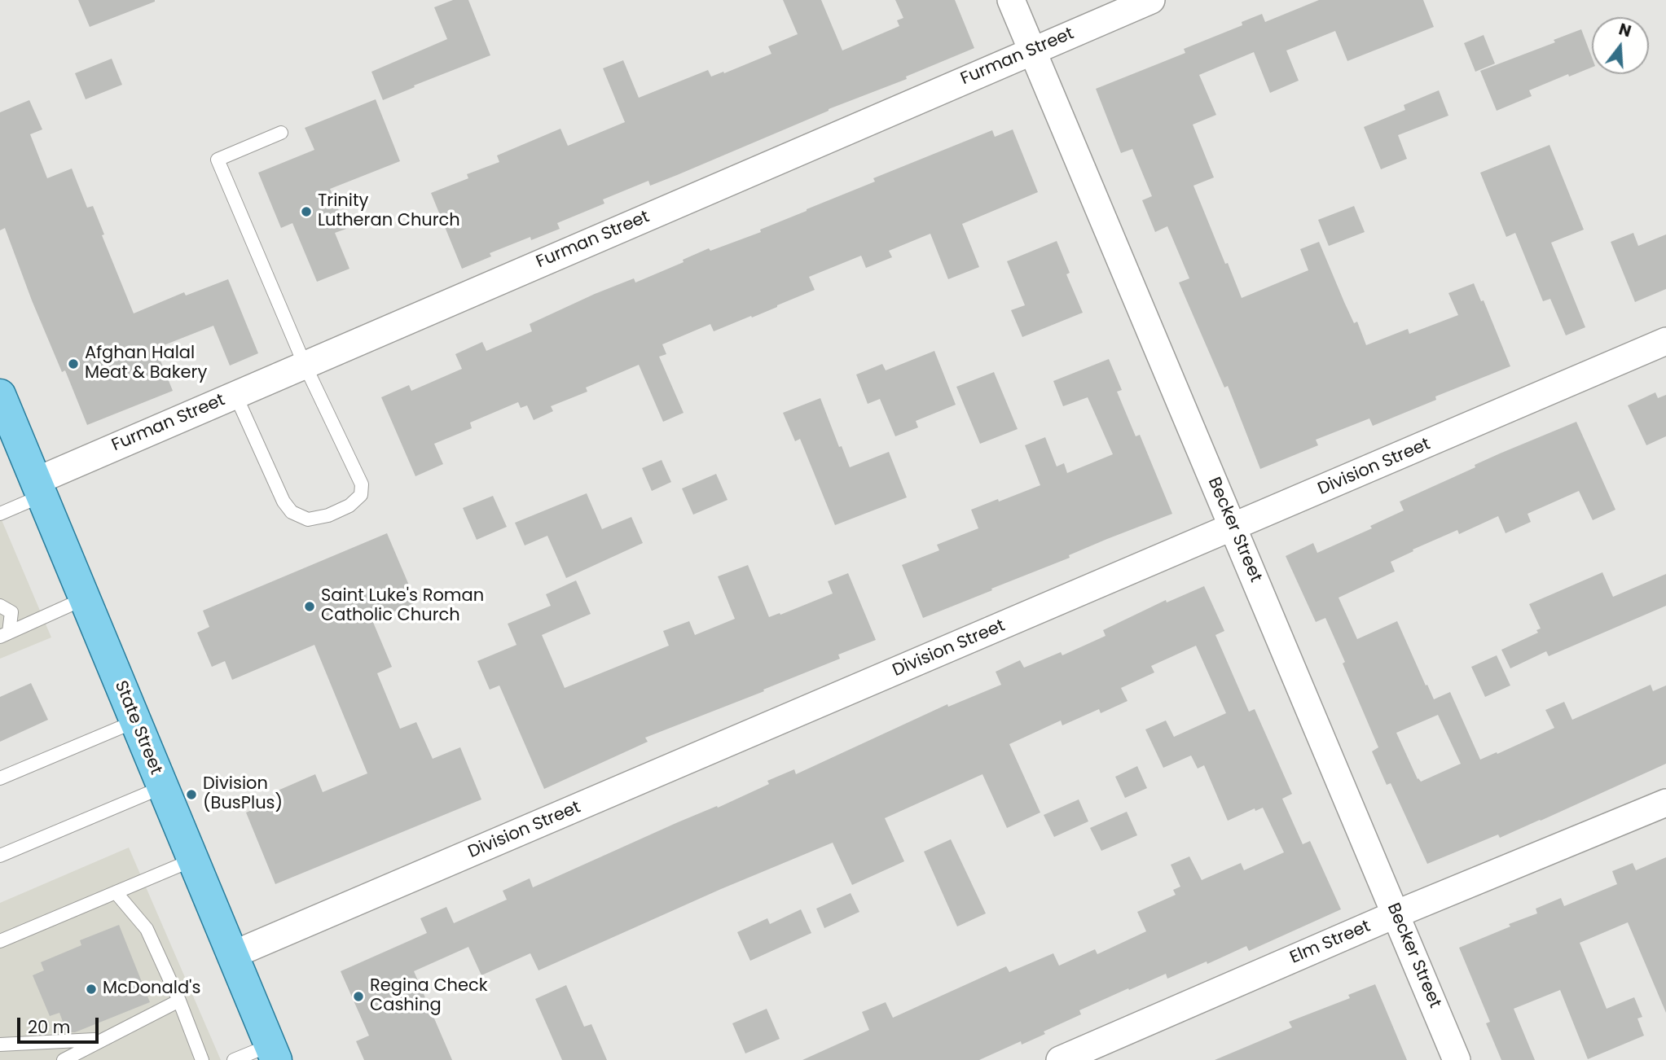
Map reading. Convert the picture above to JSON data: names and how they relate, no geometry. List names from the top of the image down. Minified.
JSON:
{"streets":{"main road":["State Street"],"street":["Furman Street","Division Street","Becker Street","Elm Street"]},"crossings":[["Furman Street","Becker Street"],["Furman Street","State Street"],["Division Street","Becker Street"],["Division Street","State Street"],["Becker Street","Elm Street"]],"places":["Trinity Lutheran Church","Afghan Halal Meat & Bakery","Saint Luke's Roman Catholic Church","Division (BusPlus)","McDonald's","Regina Check Cashing"],"scale_bar":"20 m","north":"top"}
